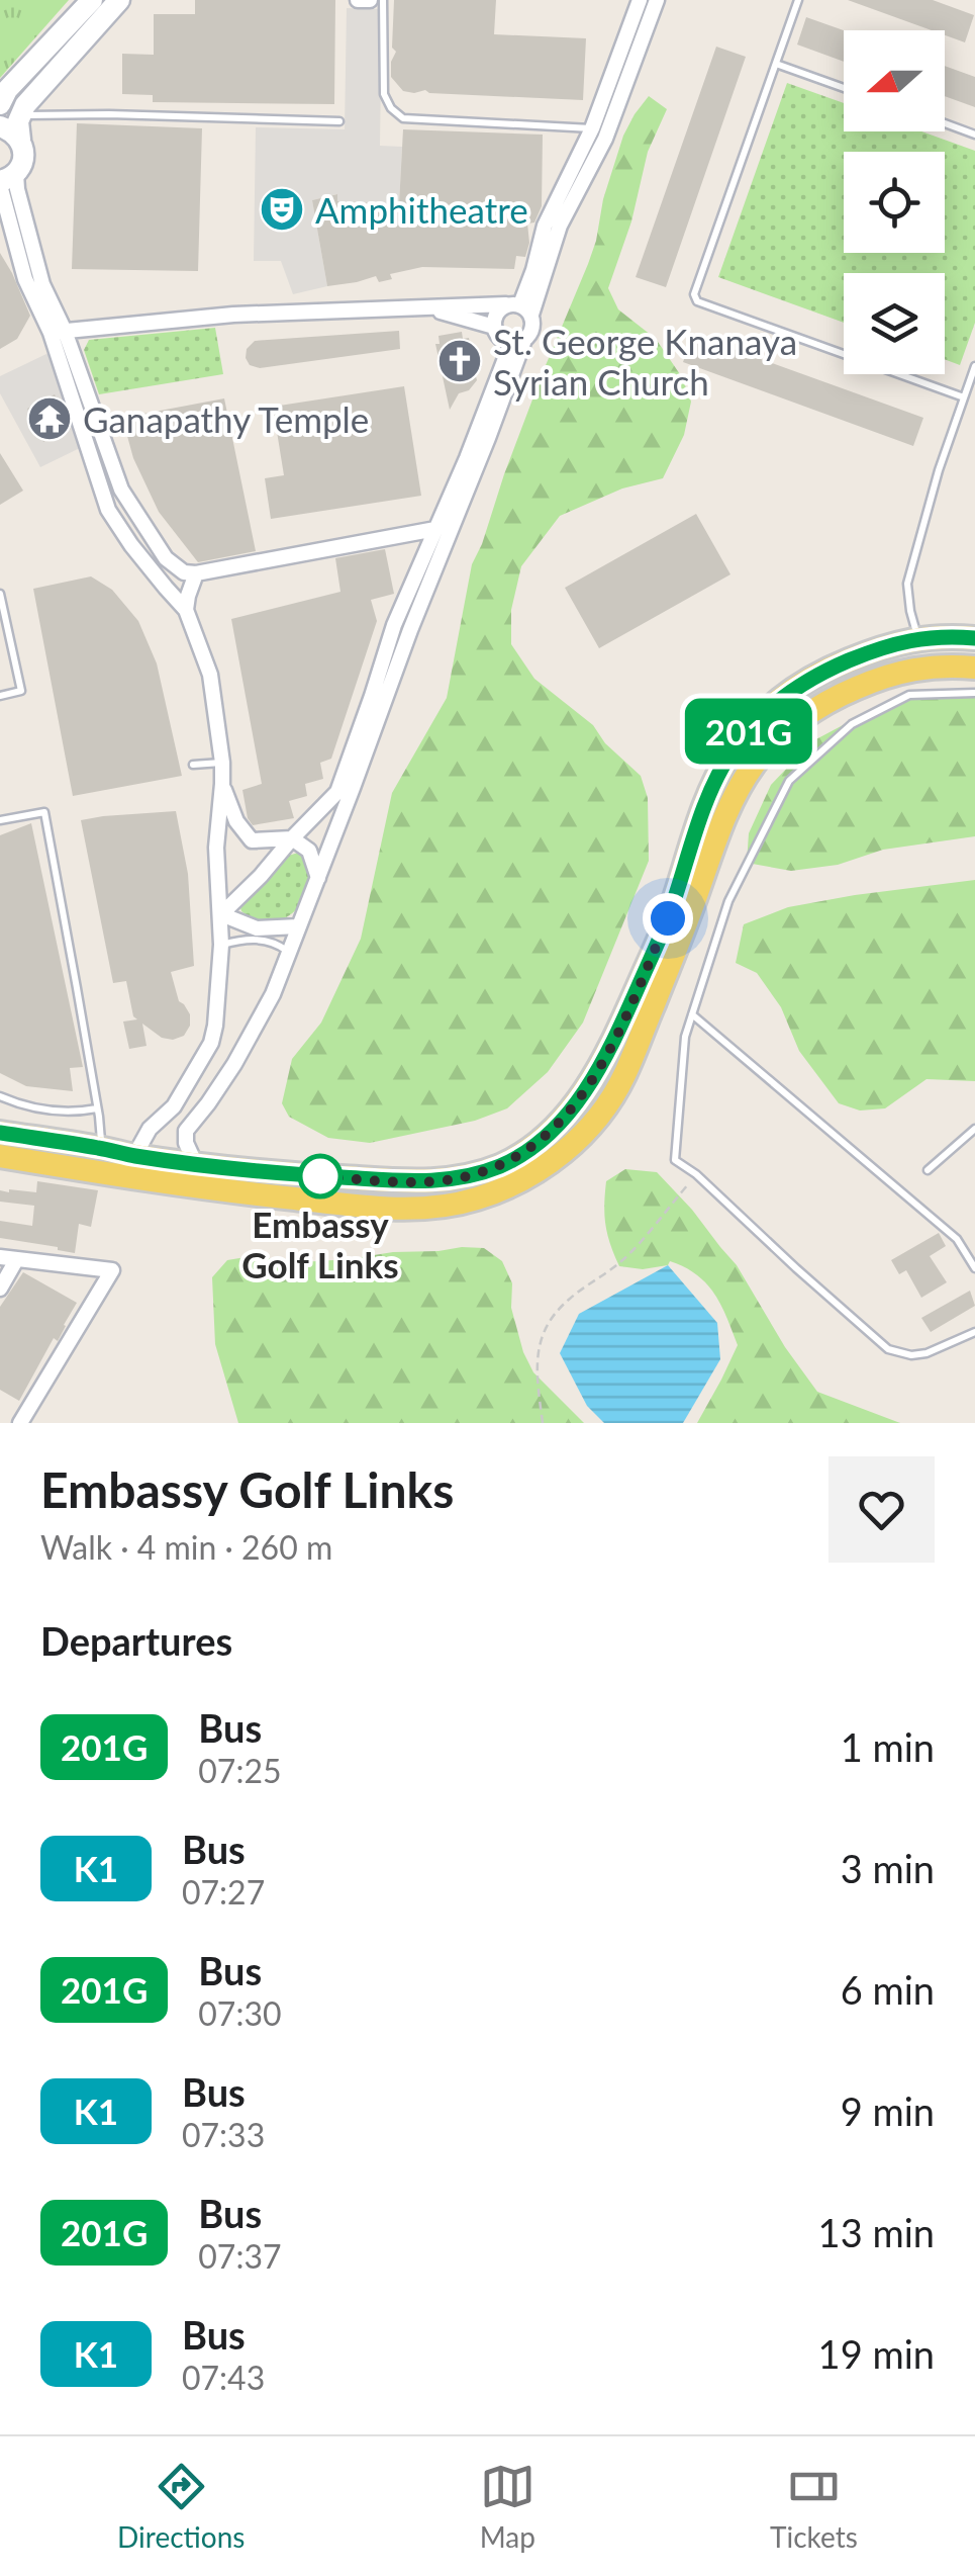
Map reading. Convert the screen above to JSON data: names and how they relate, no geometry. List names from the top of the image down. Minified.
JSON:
{"places":{"theatre":["Amphitheatre"],"church":["St. George Knanaya Syrian Church"],"temple":["Ganapathy Temple"],"other":["Embassy Golf Links"]},"lines":["bus line 201G"],"north":"left","page":{"on_map":"201G","heading":[["Embassy Golf Links","Walk · 4 min · 260 m"],"Departures"],"list":[{"mark":"201G","name":"Bus","note":"07:25","value":"1 min"},{"mark":"K1","name":"Bus","note":"07:27","value":"3 min"},{"mark":"201G","name":"Bus","note":"07:30","value":"6 min"},{"mark":"K1","name":"Bus","note":"07:33","value":"9 min"},{"mark":"201G","name":"Bus","note":"07:37","value":"13 min"},{"mark":"K1","name":"Bus","note":"07:43","value":"19 min"}],"tabs":["Directions","Map","Tickets"]}}
